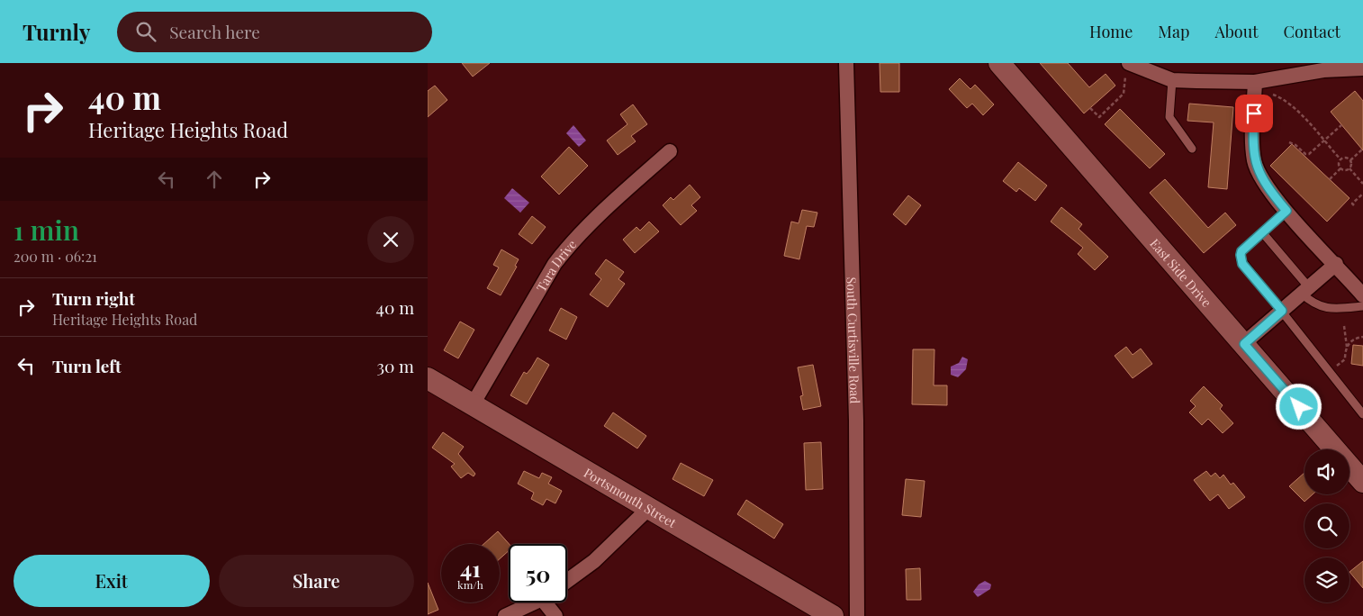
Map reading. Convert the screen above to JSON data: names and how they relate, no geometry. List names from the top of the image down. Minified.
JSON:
{"streets":{"main road":["East Side Drive","Portsmouth Street"],"street":["Tara Drive","South Curtisville Road"]},"crossings":[["Tara Drive","Portsmouth Street"]],"page":{"header":"Turnly","search":"Search here","nav":["Home","Map","About","Contact"],"turn":["40 m","Heritage Heights Road"],"heading":["1 min","200 m · 06:21"],"list":[{"name":"Turn right","note":"Heritage Heights Road","value":"40 m"},{"name":"Turn left","value":"30 m"}],"speed":"41 km/h","limit":"50","buttons":["Exit","Share"]}}
